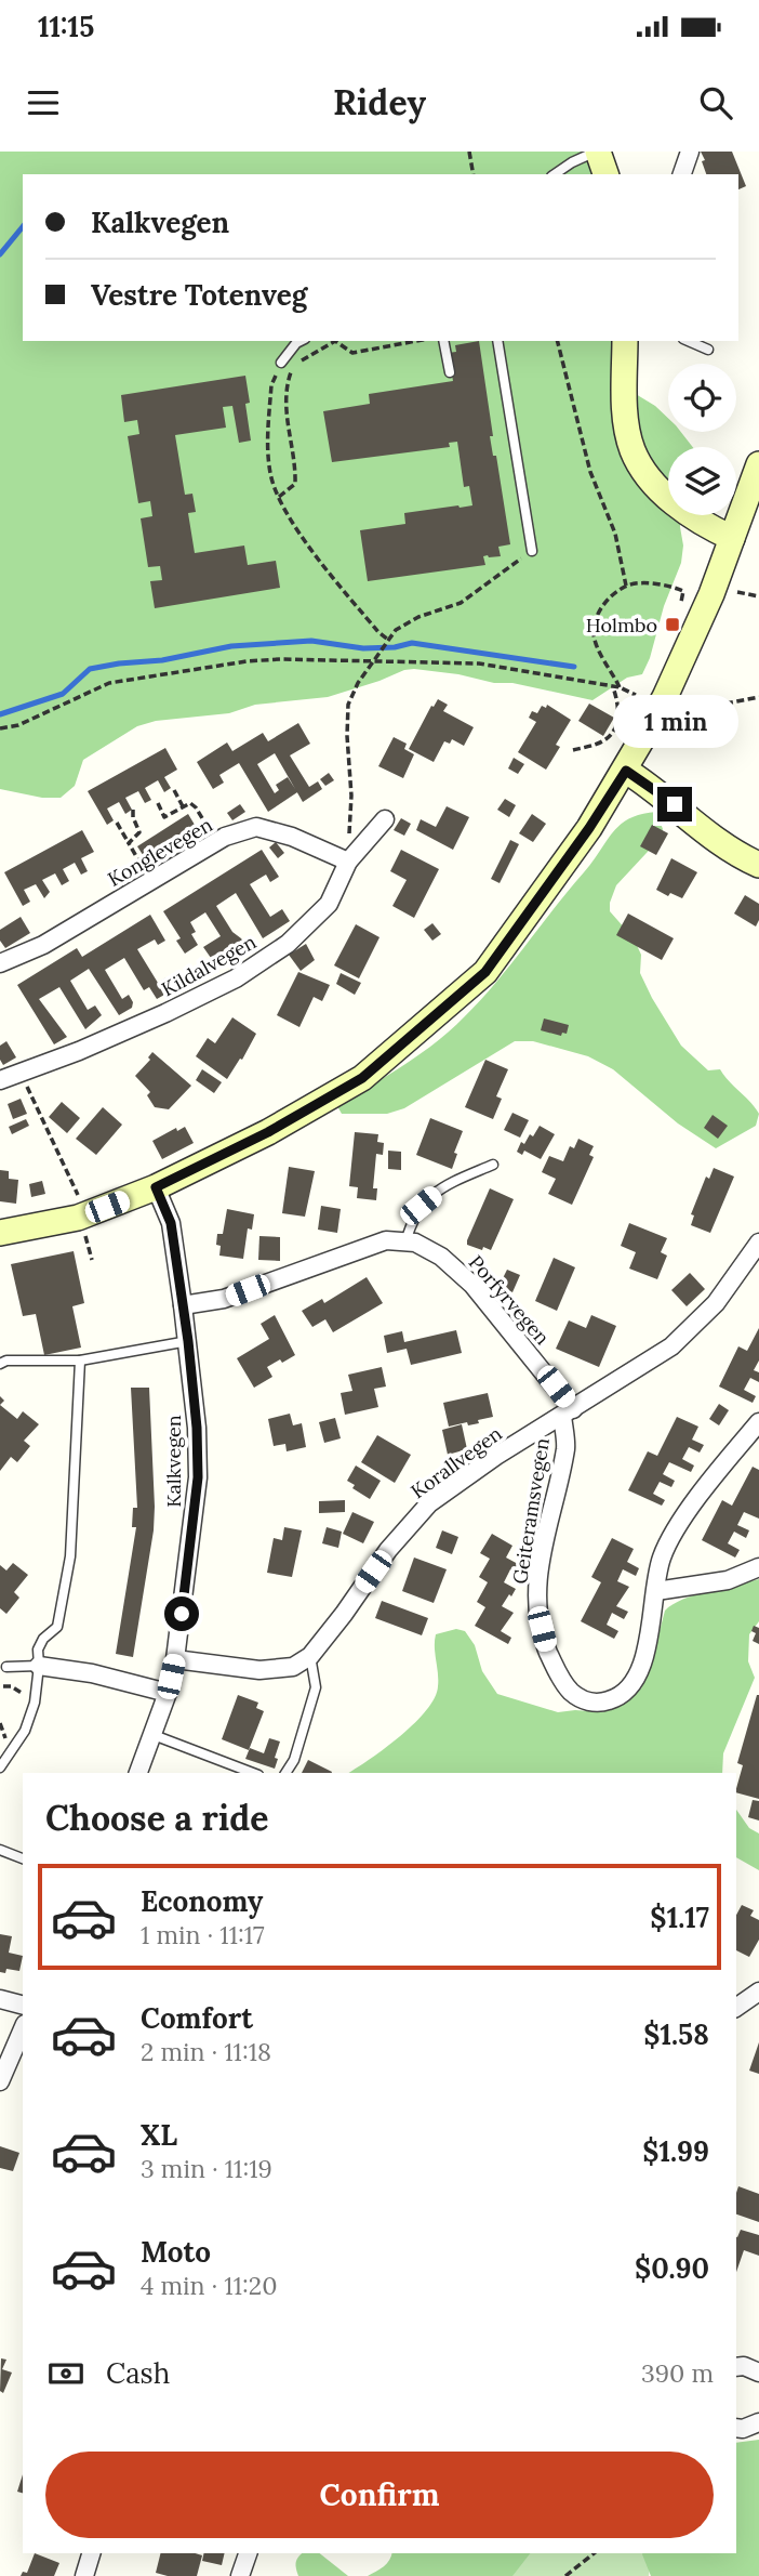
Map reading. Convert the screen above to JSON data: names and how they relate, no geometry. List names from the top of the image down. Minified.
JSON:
{"streets":{"street":["Konglevegen","Kildalvegen","Porfyrvegen","Kalkvegen","Korallvegen","Geiteramsvegen"]},"crossings":[["Konglevegen","Kildalvegen"],["Porfyrvegen","Kalkvegen"],["Porfyrvegen","Korallvegen"],["Porfyrvegen","Geiteramsvegen"],["Kalkvegen","Korallvegen"],["Korallvegen","Geiteramsvegen"]],"places":{"transit":["Holmbo"]},"page":{"status":"11:15","header":"Ridey","banner":["Kalkvegen","Vestre Totenveg"],"bubble":"1 min","heading":"Choose a ride","list":[{"name":"Economy","note":"1 min · 11:17","value":"$1.17"},{"name":"Comfort","note":"2 min · 11:18","value":"$1.58"},{"name":"XL","note":"3 min · 11:19","value":"$1.99"},{"name":"Moto","note":"4 min · 11:20","value":"$0.90"}],"pay":["Cash","390 m"],"buttons":"Confirm"}}
